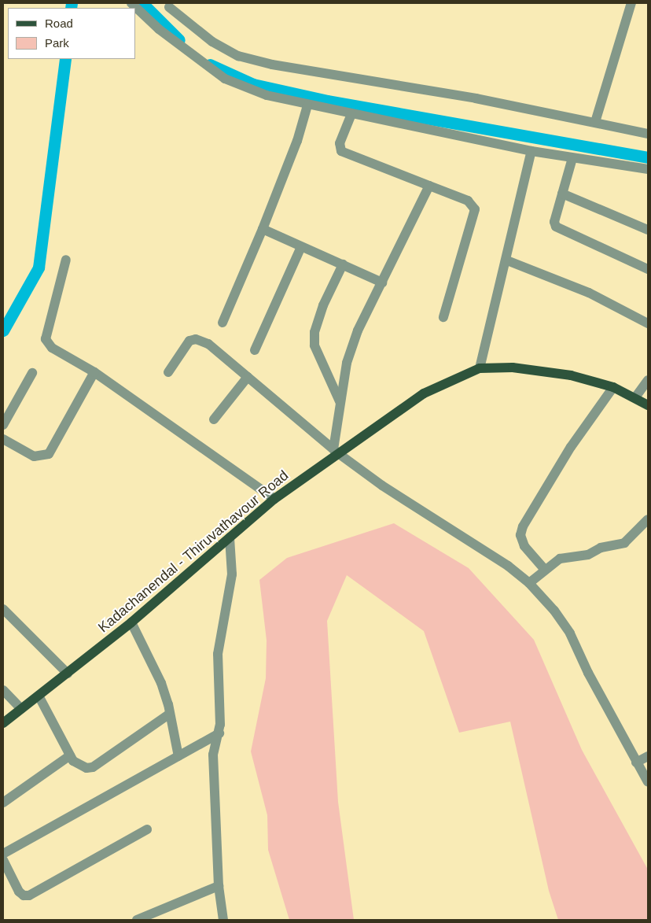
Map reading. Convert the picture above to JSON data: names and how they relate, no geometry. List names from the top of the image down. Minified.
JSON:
{"streets":{"main road":["Kadachanendal - Thiruvathavour Road"]},"legend":["Road","Park"]}
